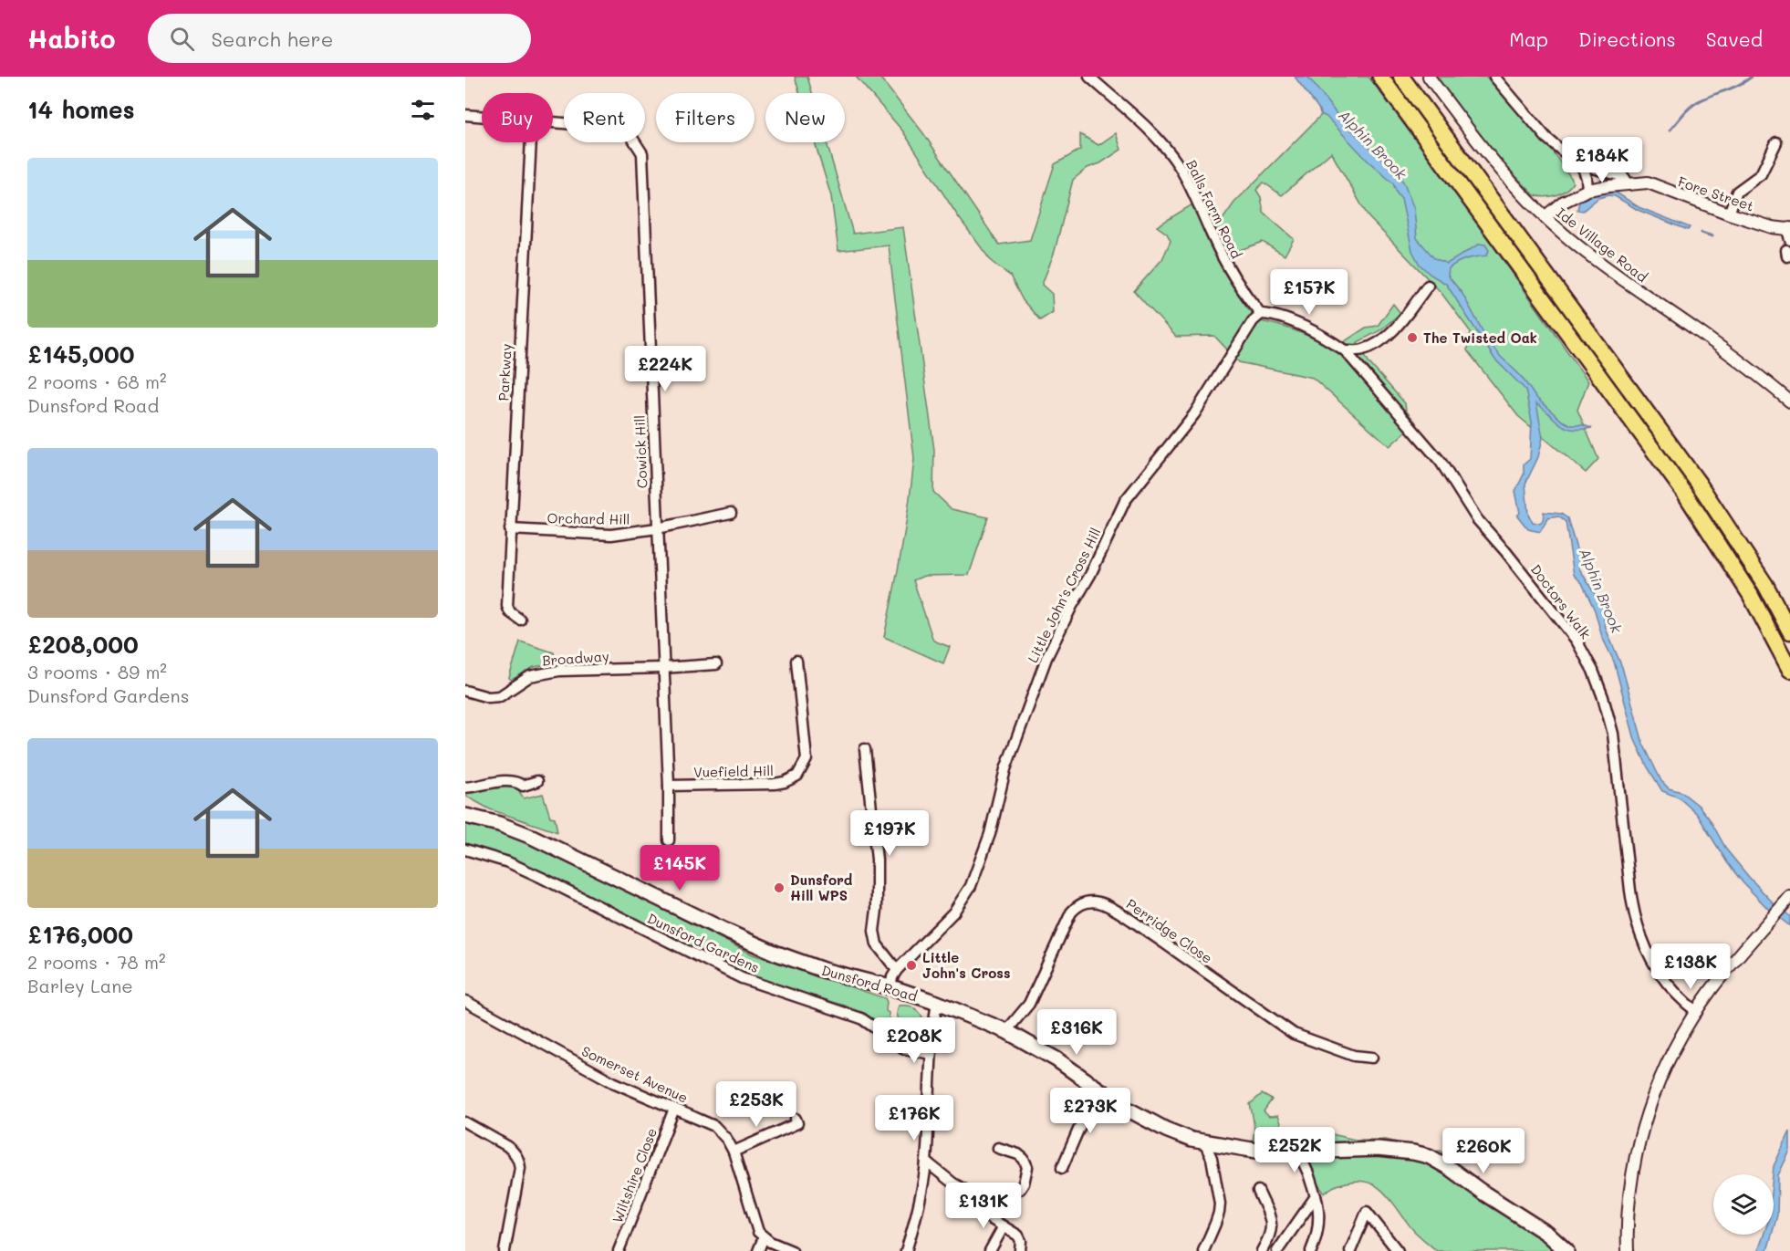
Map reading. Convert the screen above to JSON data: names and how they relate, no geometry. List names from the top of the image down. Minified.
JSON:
{"streets":{"main road":["Dunsford Road"],"street":["Fore Street","Balls Farm Road","Ide Village Road","Parkway","Cowick Hill","Orchard Hill","Little John's Cross Hill","Doctors Walk","Broadway","Vuefield Hill","Perridge Close","Dunsford Gardens","Somerset Avenue","Wiltshire Close"]},"crossings":[["Fore Street","Ide Village Road"],["Balls Farm Road","Little John's Cross Hill"],["Parkway","Orchard Hill"],["Cowick Hill","Orchard Hill"],["Cowick Hill","Broadway"],["Cowick Hill","Vuefield Hill"],["Little John's Cross Hill","Dunsford Road"],["Perridge Close","Dunsford Road"],["Somerset Avenue","Wiltshire Close"]],"water":["Alphin Brook"],"places":["The Twisted Oak","Dunsford Hill WPS","Little John's Cross"],"page":{"header":"Habito","search":"Search here","nav":["Map","Directions","Saved"],"heading":"14 homes","chip":["Buy","Rent","Filters","New"],"price":["£184K","£157K","£224K","£197K","£145K","£138K","£316K","£208K","£253K","£273K","£176K","£252K","£260K","£131K"],"list":[{"name":"£145,000","note":"2 rooms · 68 m² · Dunsford Road"},{"name":"£208,000","note":"3 rooms · 89 m² · Dunsford Gardens"},{"name":"£176,000","note":"2 rooms · 78 m² · Barley Lane"}]}}
